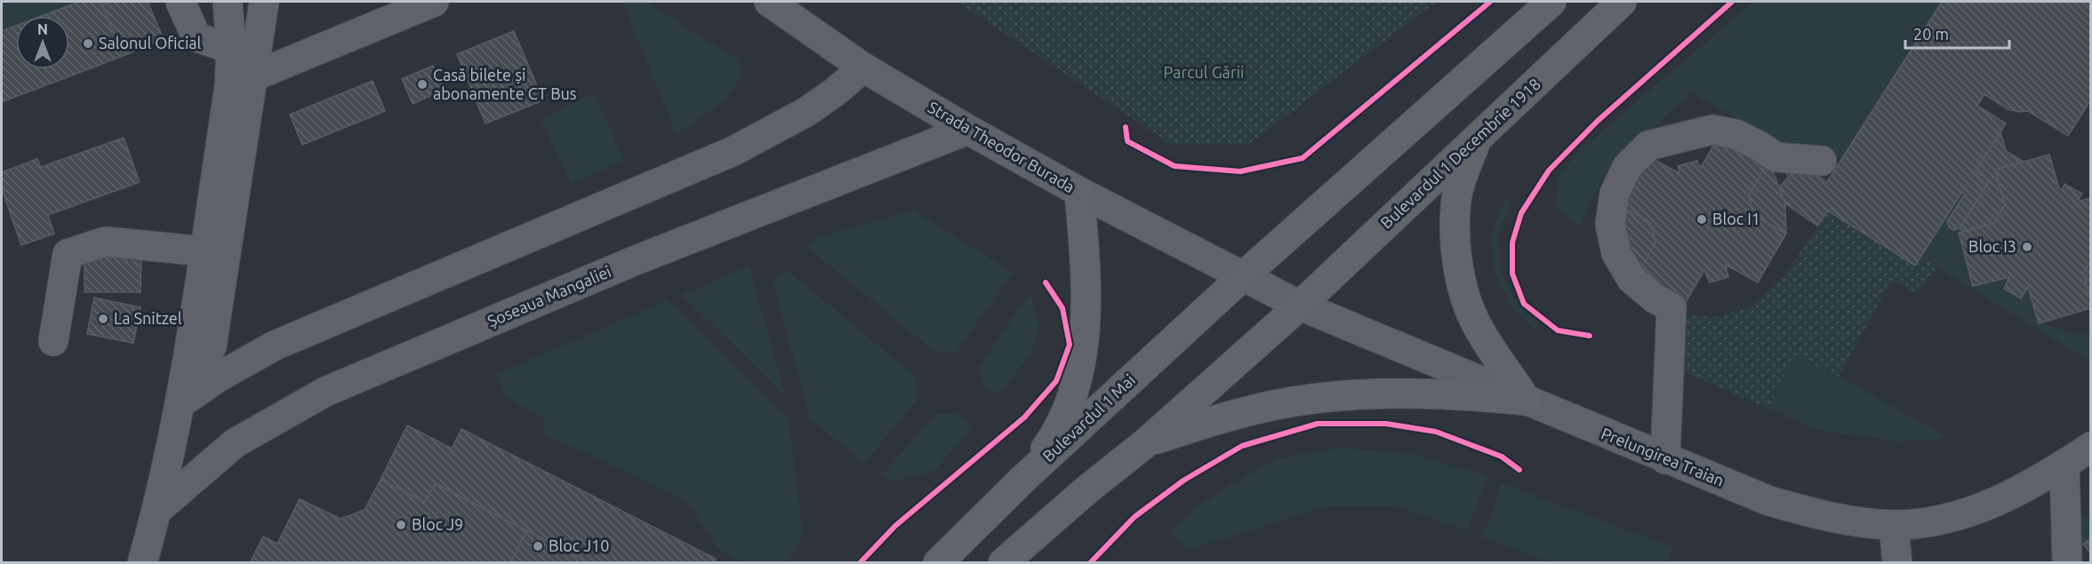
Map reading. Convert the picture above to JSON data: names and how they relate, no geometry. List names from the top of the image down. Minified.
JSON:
{"streets":{"main road":["Bulevardul 1 Decembrie 1918","Bulevardul 1 Mai"],"street":["Strada Theodor Burada","Șoseaua Mangaliei","Prelungirea Traian"]},"crossings":[["Strada Theodor Burada","Șoseaua Mangaliei"],["Strada Theodor Burada","Bulevardul 1 Mai"],["Strada Theodor Burada","Prelungirea Traian"],["Bulevardul 1 Decembrie 1918","Prelungirea Traian"],["Bulevardul 1 Mai","Prelungirea Traian"]],"parks":["Parcul Gării"],"places":["Salonul Oficial","Casă bilete și abonamente CT Bus","Bloc I1","Bloc I3","La Snitzel","Bloc J9","Bloc J10"],"scale_bar":"20 m","north":"top"}
